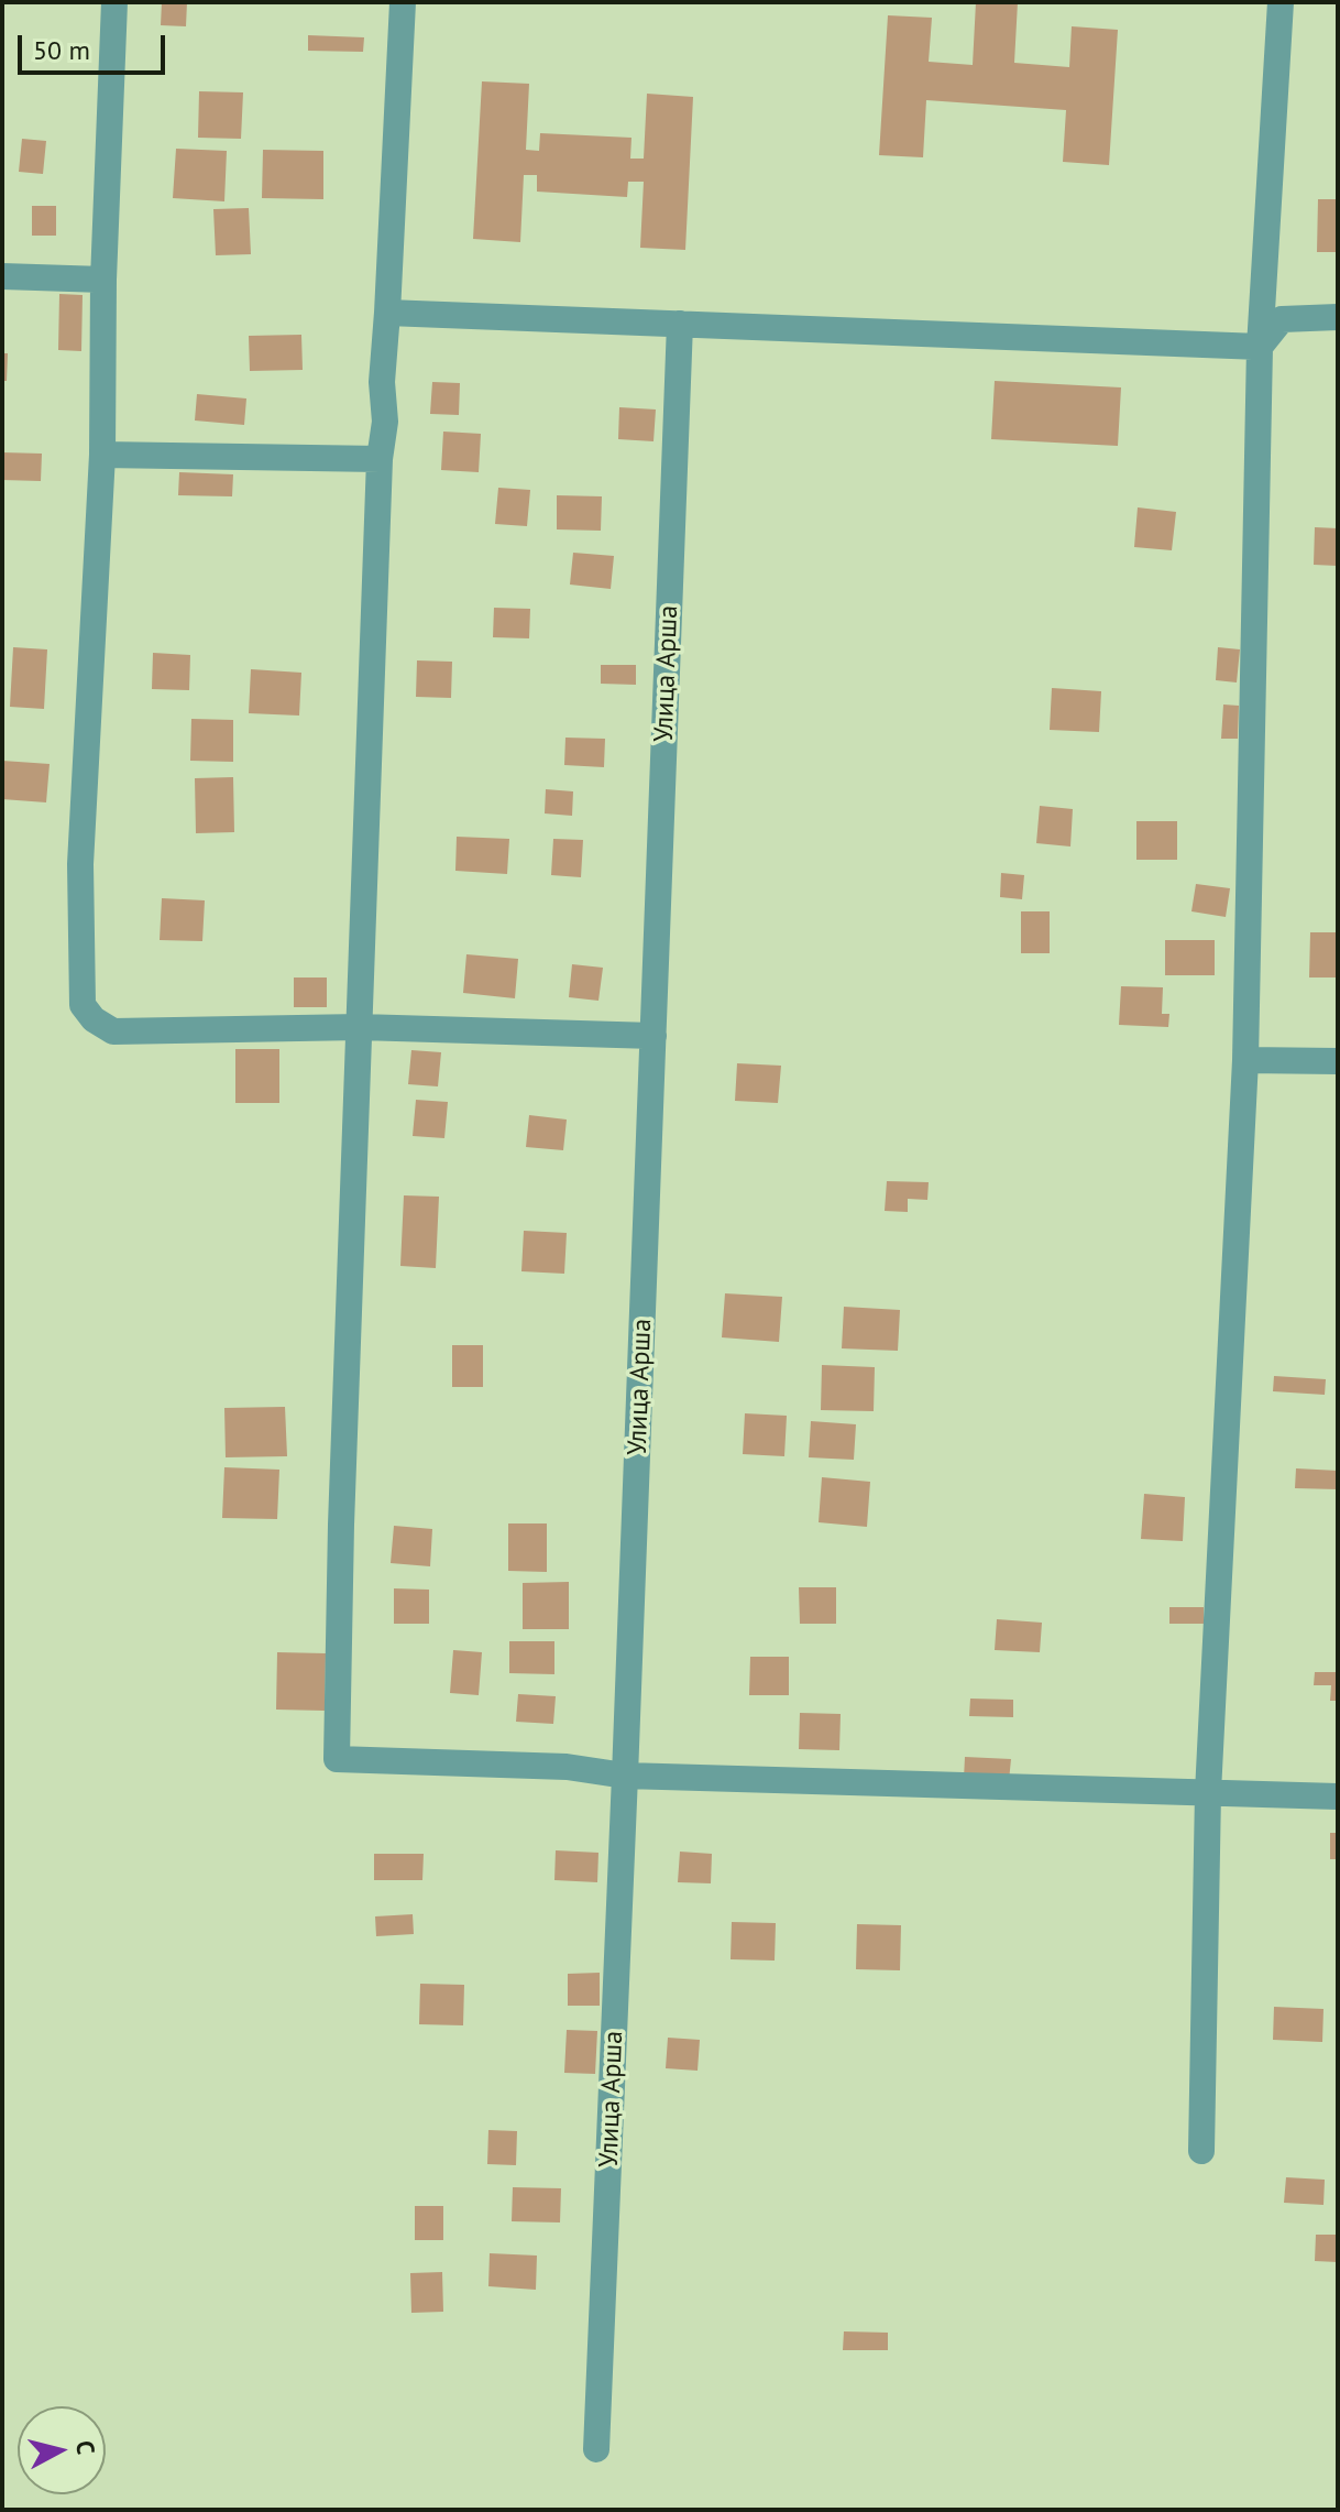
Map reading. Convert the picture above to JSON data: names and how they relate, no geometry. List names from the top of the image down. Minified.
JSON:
{"streets":{"street":["Улица Арша"]},"scale_bar":"50 m","north":"right"}
